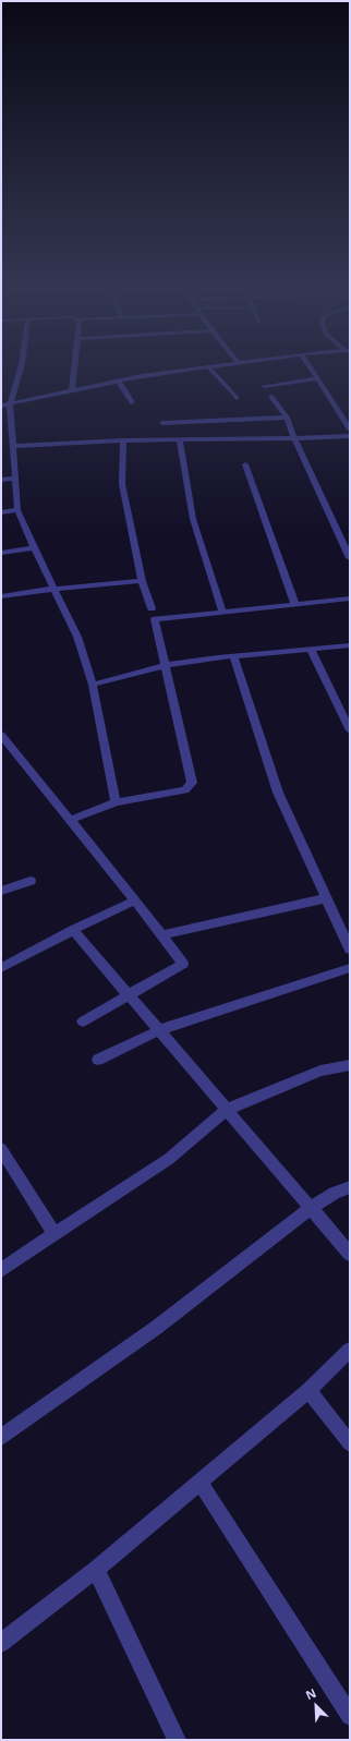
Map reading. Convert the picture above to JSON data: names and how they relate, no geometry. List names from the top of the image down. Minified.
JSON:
{"north":"top left"}
